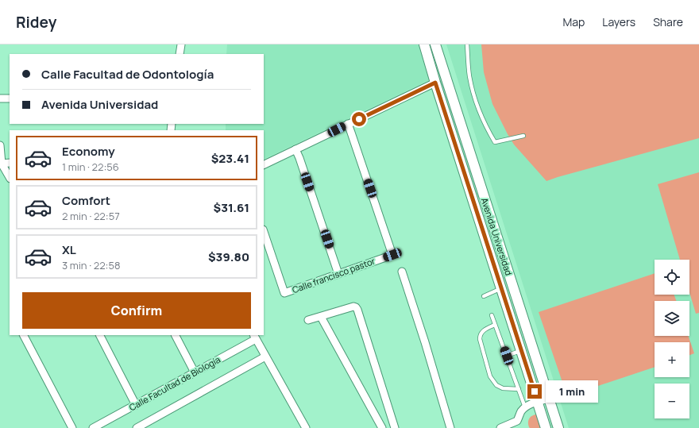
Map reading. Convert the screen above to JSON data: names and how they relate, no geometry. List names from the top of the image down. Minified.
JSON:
{"streets":{"street":["Avenida Universidad","Calle francisco pastor","Calle Facultad de Biología"]},"page":{"header":"Ridey","nav":["Map","Layers","Share"],"banner":["Calle Facultad de Odontología","Avenida Universidad"],"list":[{"name":"Economy","note":"1 min · 22:56","value":"$23.41"},{"name":"Comfort","note":"2 min · 22:57","value":"$31.61"},{"name":"XL","note":"3 min · 22:58","value":"$39.80"}],"map_buttons":["+","−"],"buttons":"Confirm","bubble":"1 min"}}
